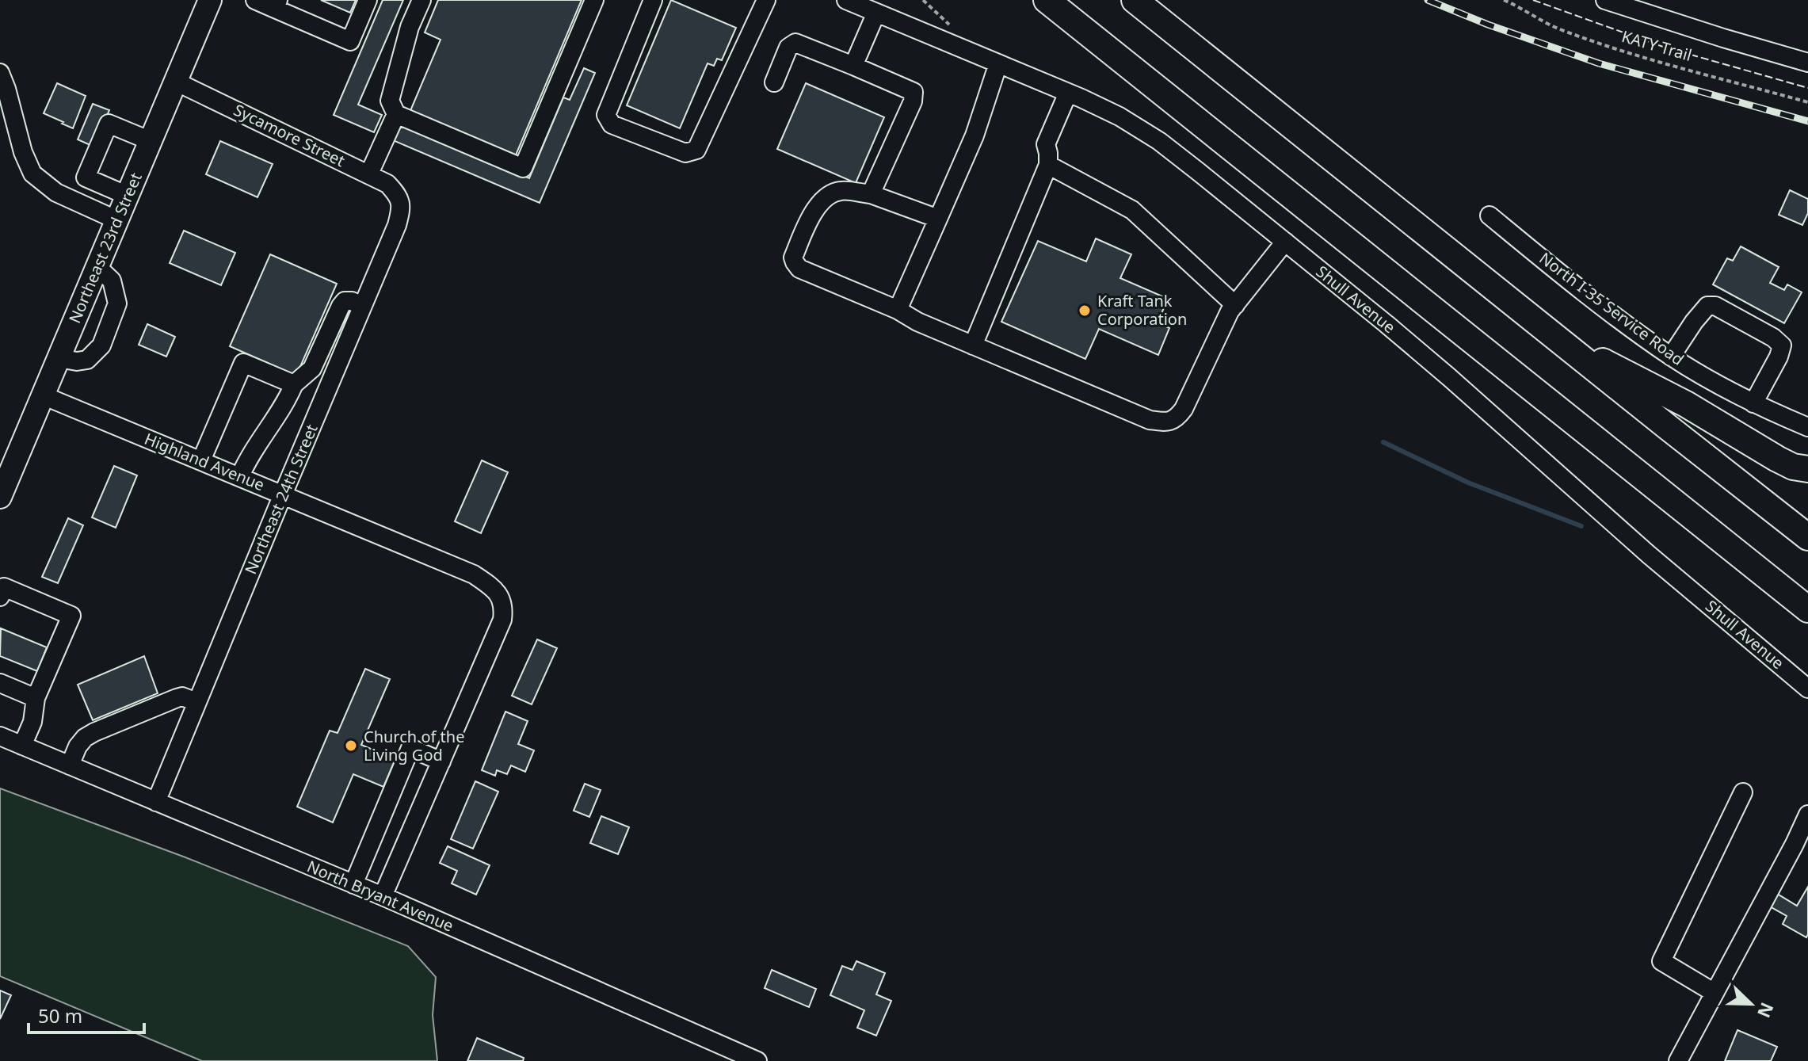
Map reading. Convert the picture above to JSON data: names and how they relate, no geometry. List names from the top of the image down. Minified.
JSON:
{"streets":{"main road":["Northeast 23rd Street"],"street":["Sycamore Street","Shull Avenue","North I-35 Service Road","Highland Avenue","Northeast 24th Street","North Bryant Avenue"],"path":["KATY Trail"]},"crossings":[["Sycamore Street","Northeast 23rd Street"],["Sycamore Street","Northeast 24th Street"],["Northeast 23rd Street","Highland Avenue"],["Highland Avenue","Northeast 24th Street"],["Northeast 24th Street","North Bryant Avenue"]],"places":["Kraft Tank Corporation","Church of the Living God"],"scale_bar":"50 m","north":"bottom right"}
